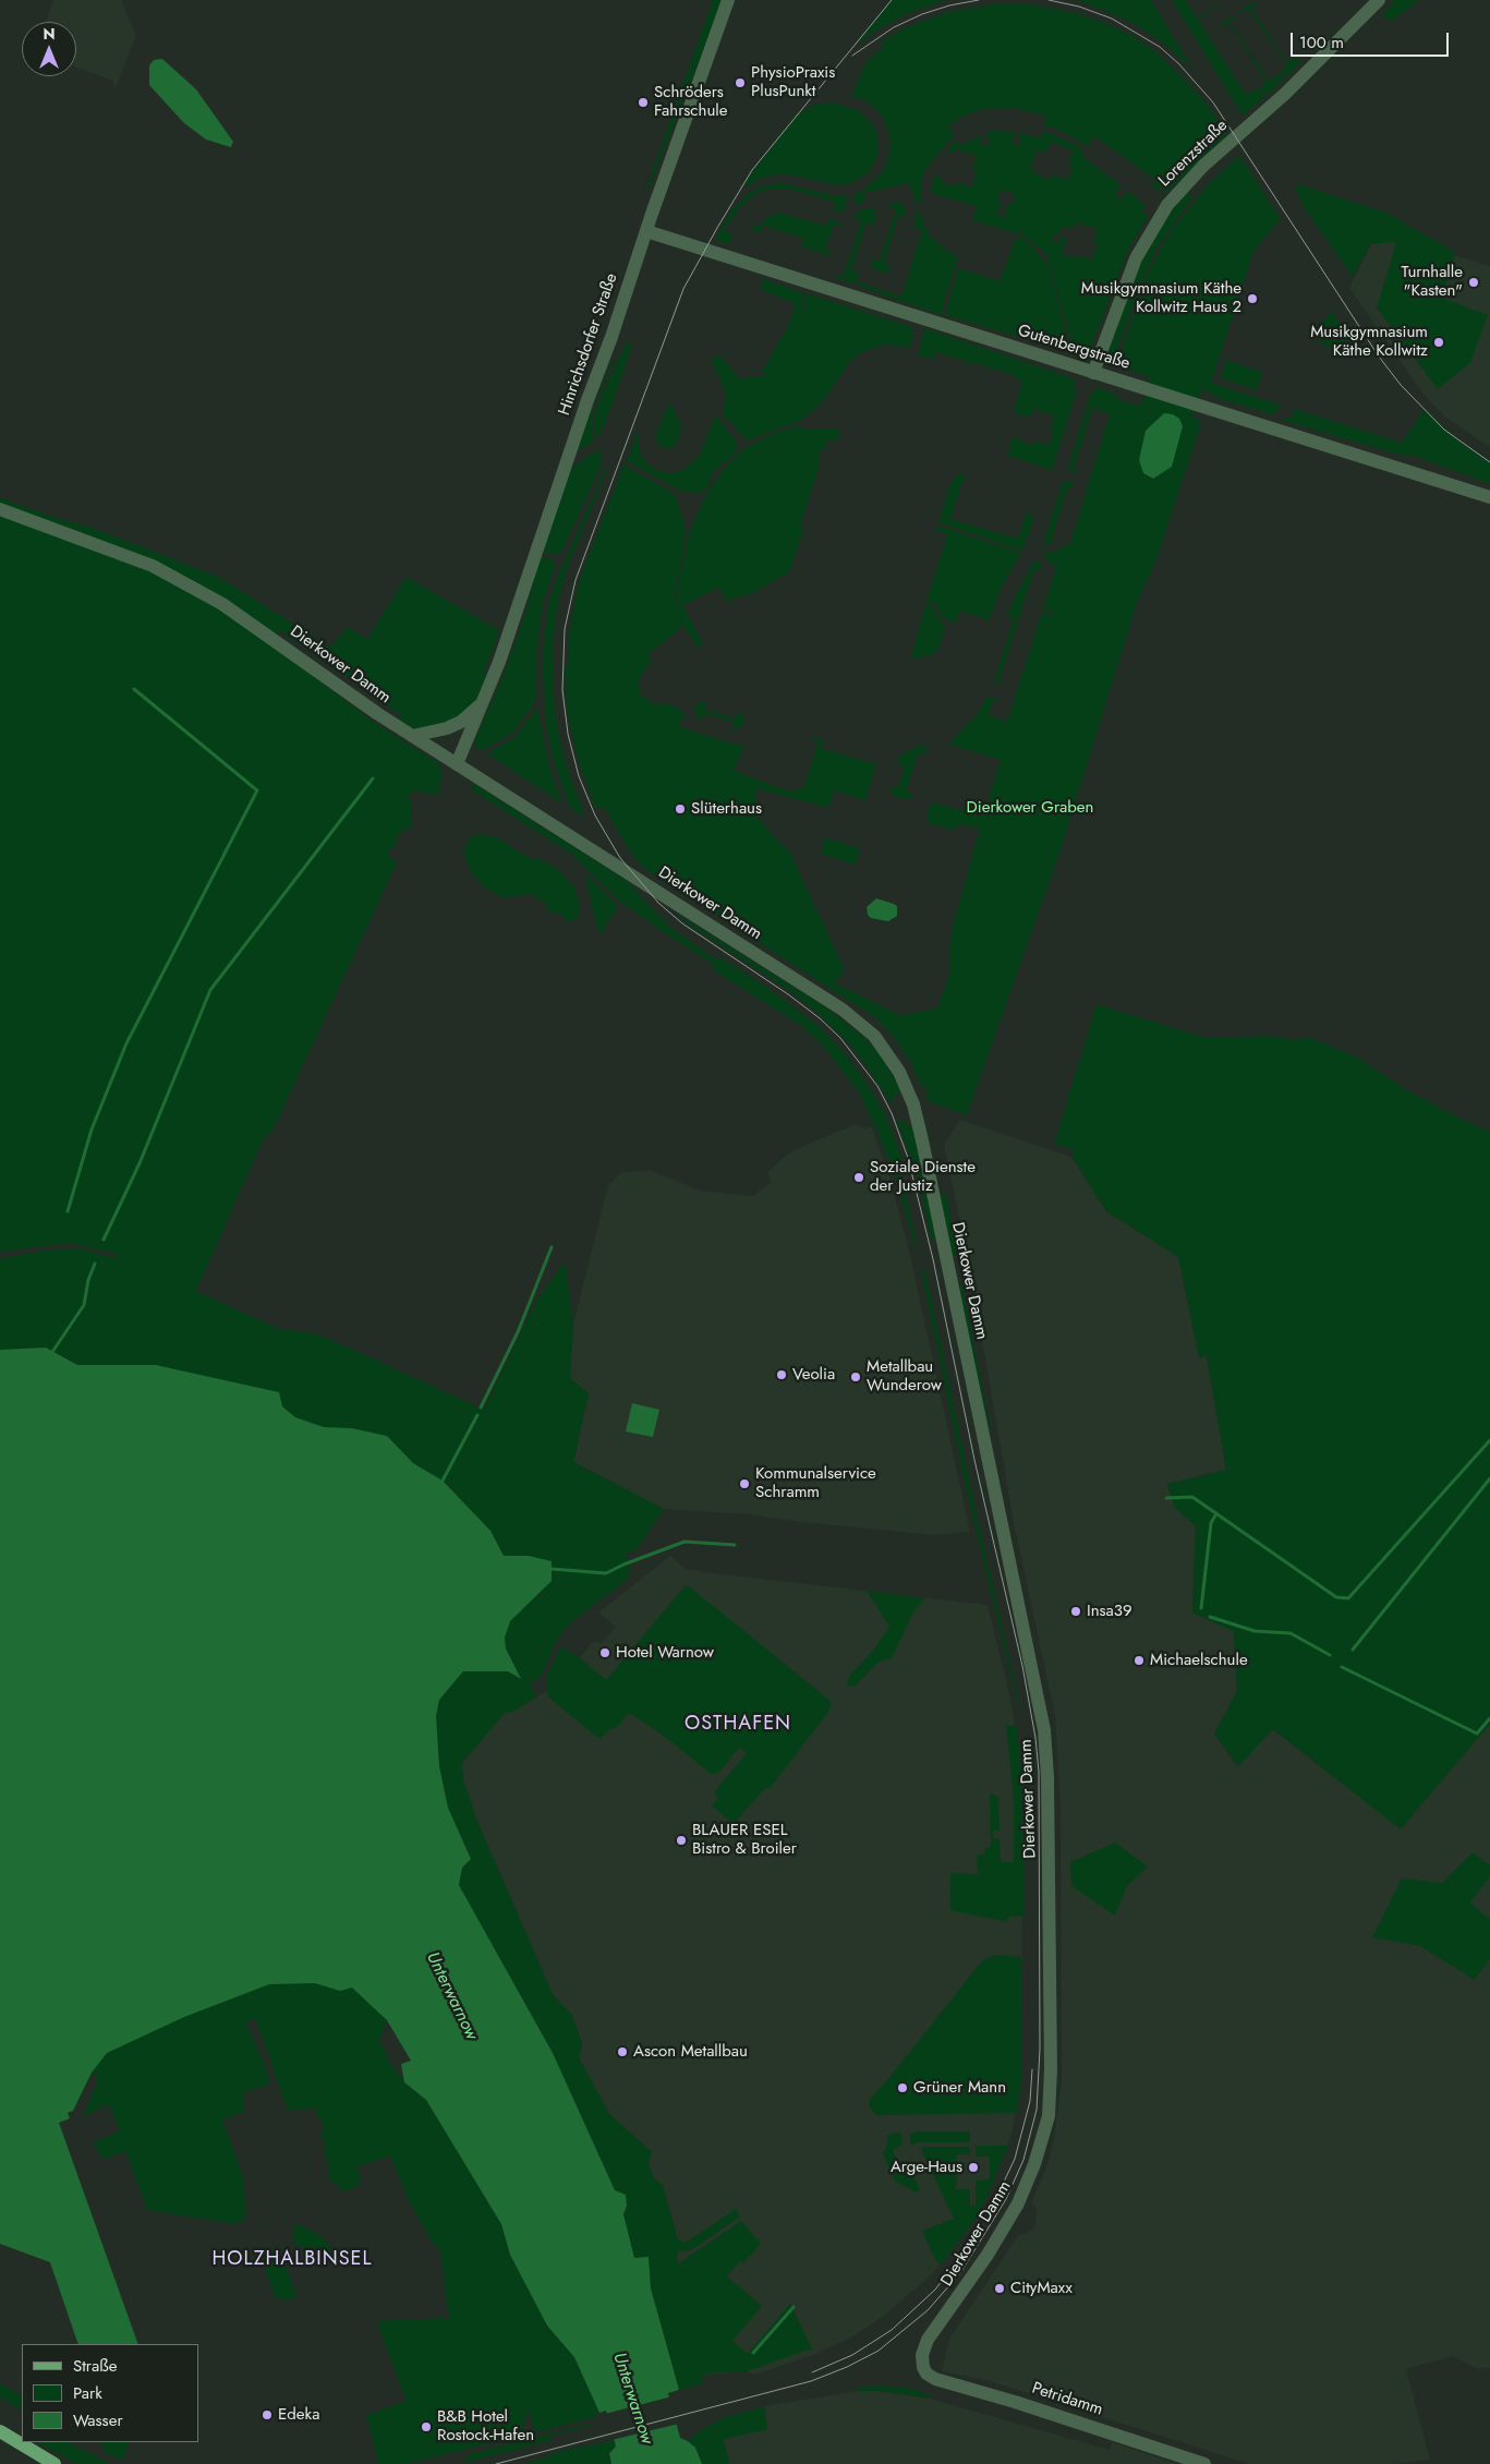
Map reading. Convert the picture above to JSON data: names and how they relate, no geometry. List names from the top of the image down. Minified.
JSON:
{"streets":{"street":["Lorenzstraße","Hinrichsdorfer Straße","Gutenbergstraße","Dierkower Damm","Petridamm"]},"crossings":[["Lorenzstraße","Gutenbergstraße"],["Hinrichsdorfer Straße","Gutenbergstraße"],["Hinrichsdorfer Straße","Dierkower Damm"],["Dierkower Damm","Petridamm"]],"districts":["OSTHAFEN","HOLZHALBINSEL"],"water":["Unterwarnow"],"parks":["Dierkower Graben"],"places":["PhysioPraxis PlusPunkt","Schröders Fahrschule","Turnhalle \"Kasten\"","Musikgymnasium Käthe Kollwitz Haus 2","Musikgymnasium Käthe Kollwitz","Slüterhaus","Soziale Dienste der Justiz","Veolia","Metallbau Wunderow","Kommunalservice Schramm","Insa39","Hotel Warnow","Michaelschule","BLAUER ESEL Bistro & Broiler","Ascon Metallbau","Grüner Mann","Arge-Haus","CityMaxx","Edeka","B&B Hotel Rostock-Hafen"],"legend":["Straße","Park","Wasser"],"scale_bar":"100 m","north":"top"}
